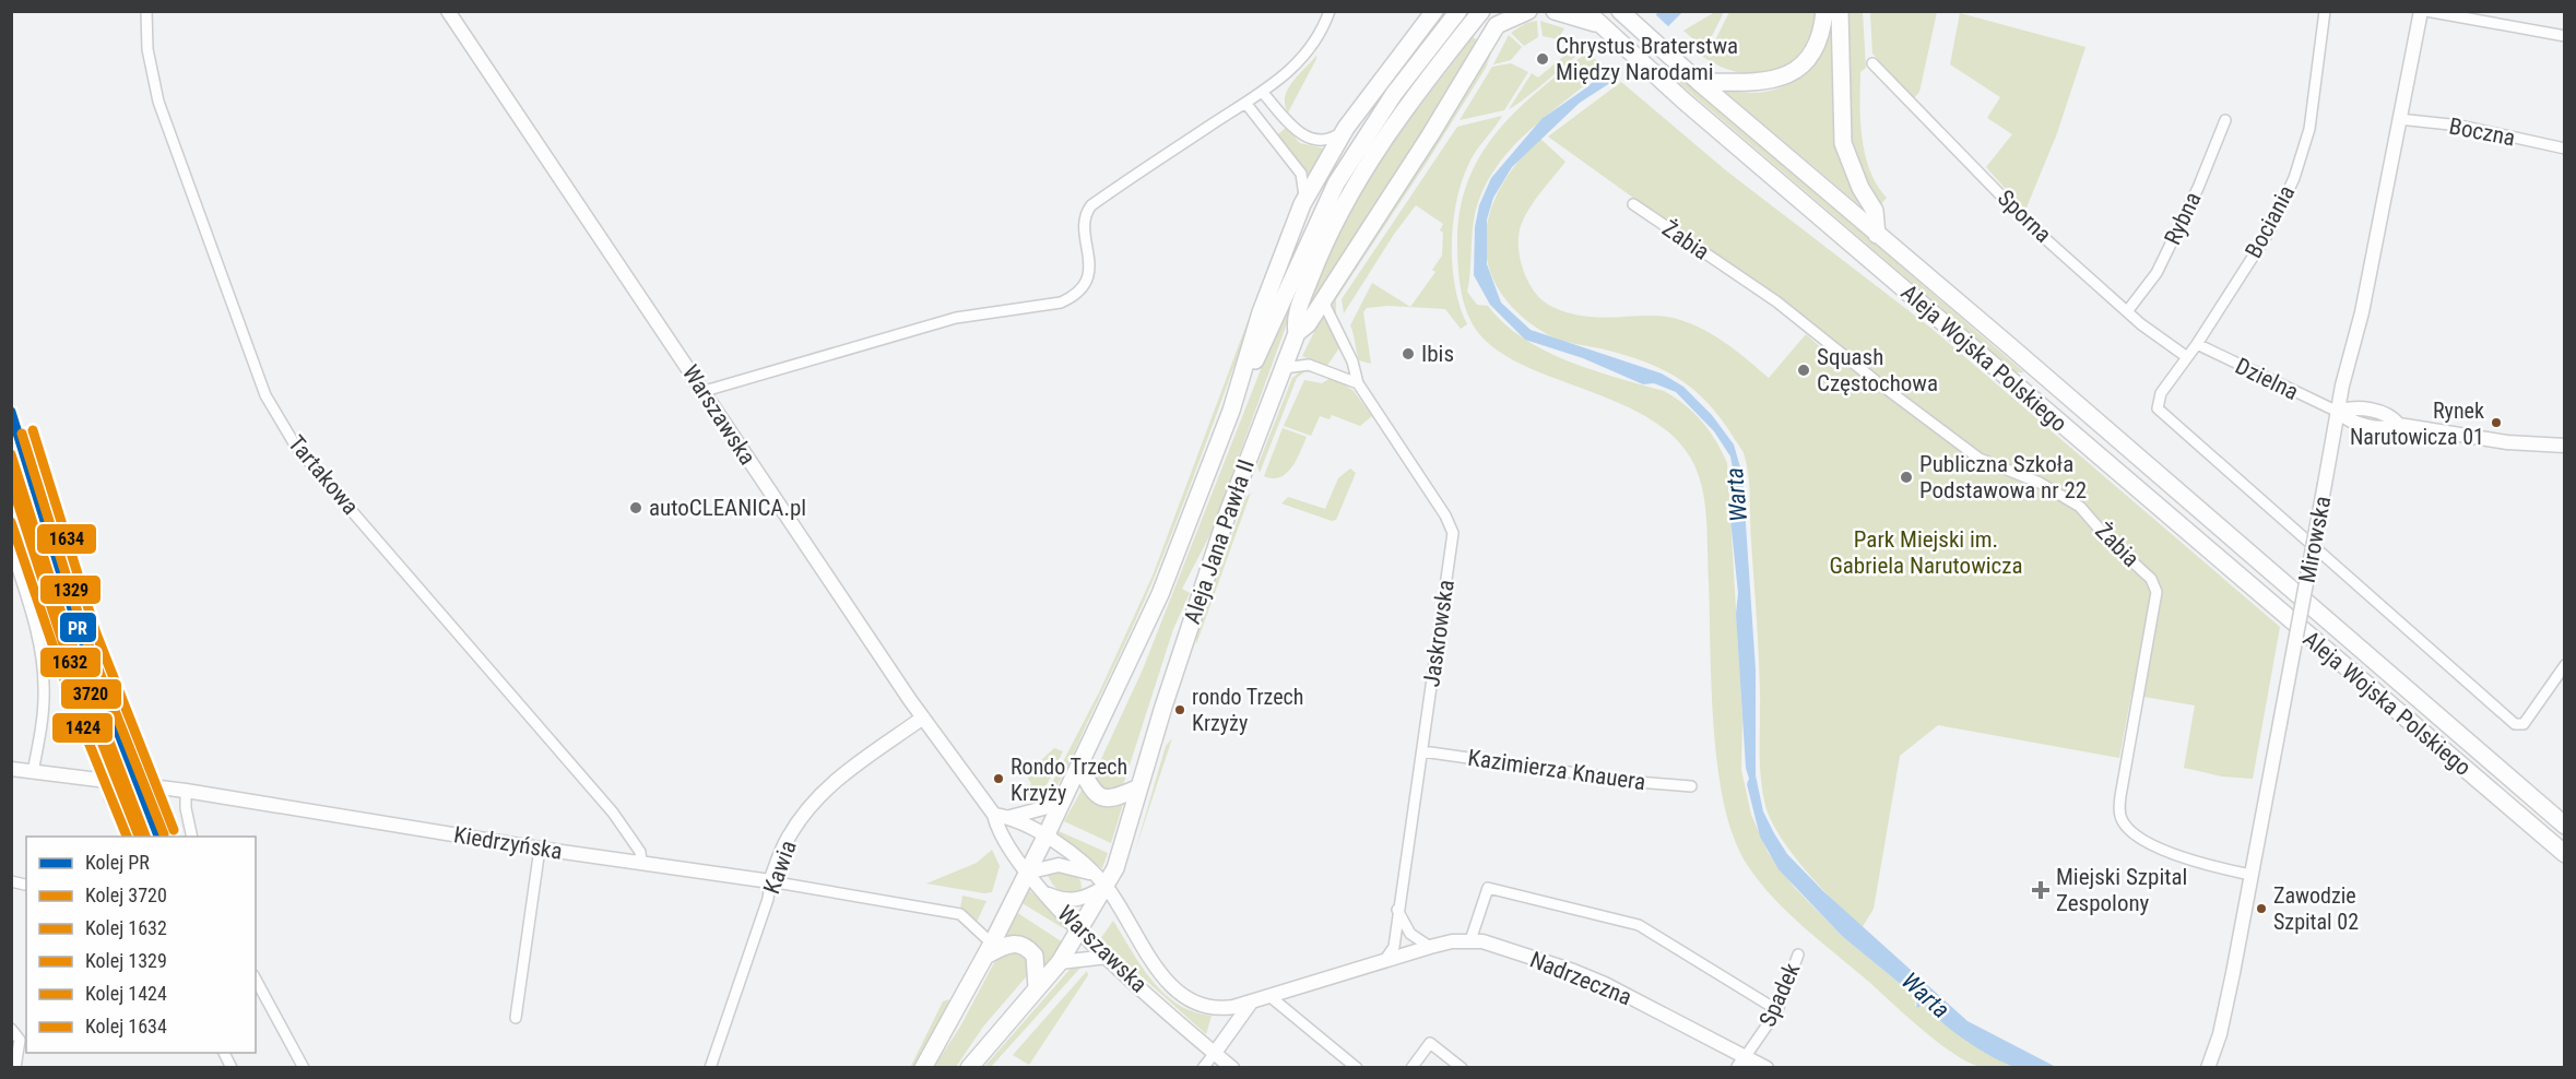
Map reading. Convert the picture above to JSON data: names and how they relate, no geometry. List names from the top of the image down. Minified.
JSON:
{"streets":{"main road":["Aleja Wojska Polskiego","Aleja Jana Pawła II"],"street":["Boczna","Sporna","Rybna","Bociania","Żabia","Dzielna","Warszawska","Tartakowa","Mirowska","Jaskrowska","Kazimierza Knauera","Kiedrzyńska","Kawia","Nadrzeczna","Spadek"]},"crossings":[["Boczna","Mirowska"],["Sporna","Rybna"],["Sporna","Bociania"],["Bociania","Dzielna"],["Żabia","Mirowska"],["Dzielna","Mirowska"],["Warszawska","Aleja Jana Pawła II"],["Warszawska","Kawia"],["Warszawska","Nadrzeczna"],["Tartakowa","Kiedrzyńska"],["Aleja Jana Pawła II","Jaskrowska"],["Aleja Jana Pawła II","Kiedrzyńska"],["Jaskrowska","Kazimierza Knauera"],["Jaskrowska","Nadrzeczna"],["Kiedrzyńska","Kawia"],["Nadrzeczna","Spadek"]],"water":["Warta"],"parks":["Park Miejski im. Gabriela Narutowicza"],"places":{"other":["Chrystus Braterstwa Między Narodami","Ibis","Squash Częstochowa","Rynek Narutowicza 01","Publiczna Szkoła Podstawowa nr 22","autoCLEANICA.pl","rondo Trzech Krzyży","Rondo Trzech Krzyży","Zawodzie Szpital 02"],"health":["Miejski Szpital Zespolony"]},"lines":["rail line PR","rail line 1634","rail line 1329","rail line 3720","rail line 1632","rail line 1424"],"legend":["Kolej PR","Kolej 3720","Kolej 1632","Kolej 1329","Kolej 1424","Kolej 1634"]}
